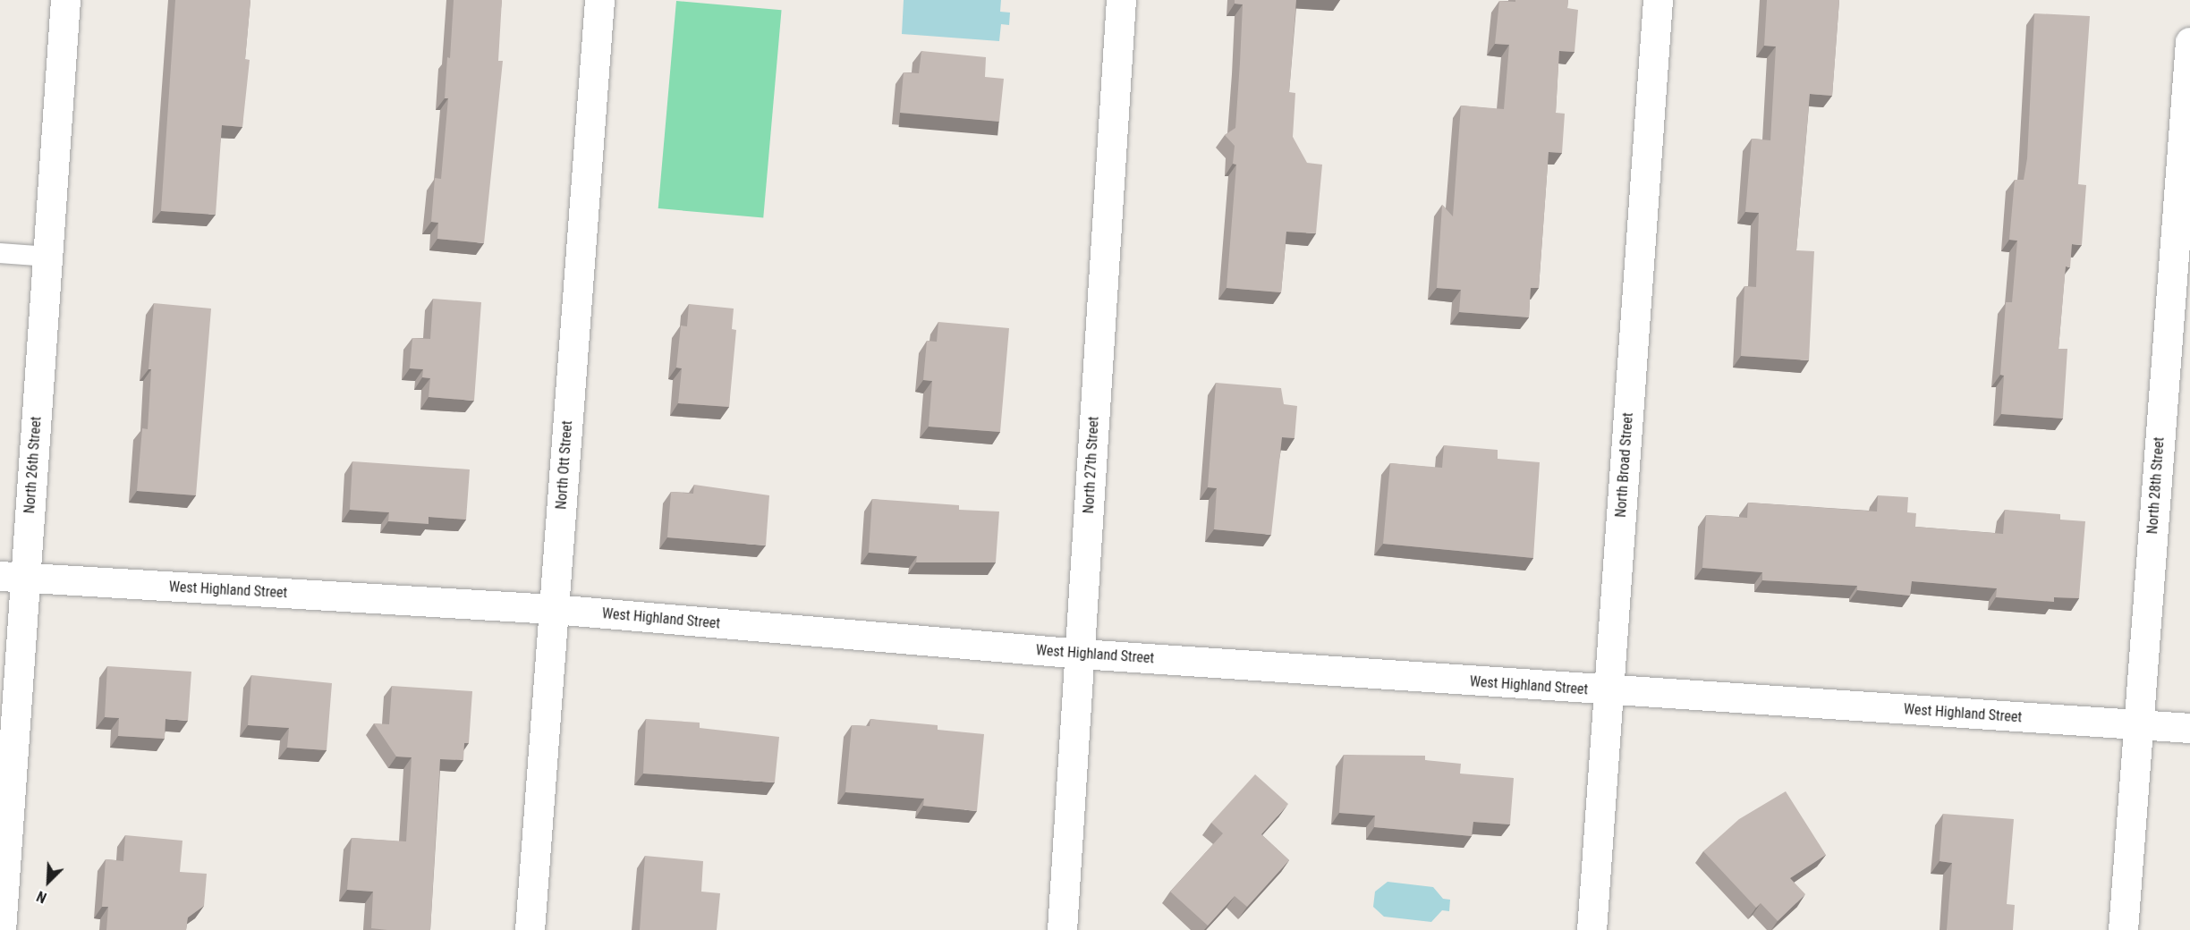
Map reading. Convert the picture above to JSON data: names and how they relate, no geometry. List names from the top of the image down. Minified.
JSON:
{"streets":{"street":["North 26th Street","North Ott Street","North 27th Street","North Broad Street","North 28th Street","West Highland Street"]},"crossings":[["North 26th Street","West Highland Street"],["North Ott Street","West Highland Street"],["North 27th Street","West Highland Street"],["North Broad Street","West Highland Street"],["North 28th Street","West Highland Street"]],"north":"bottom left"}
